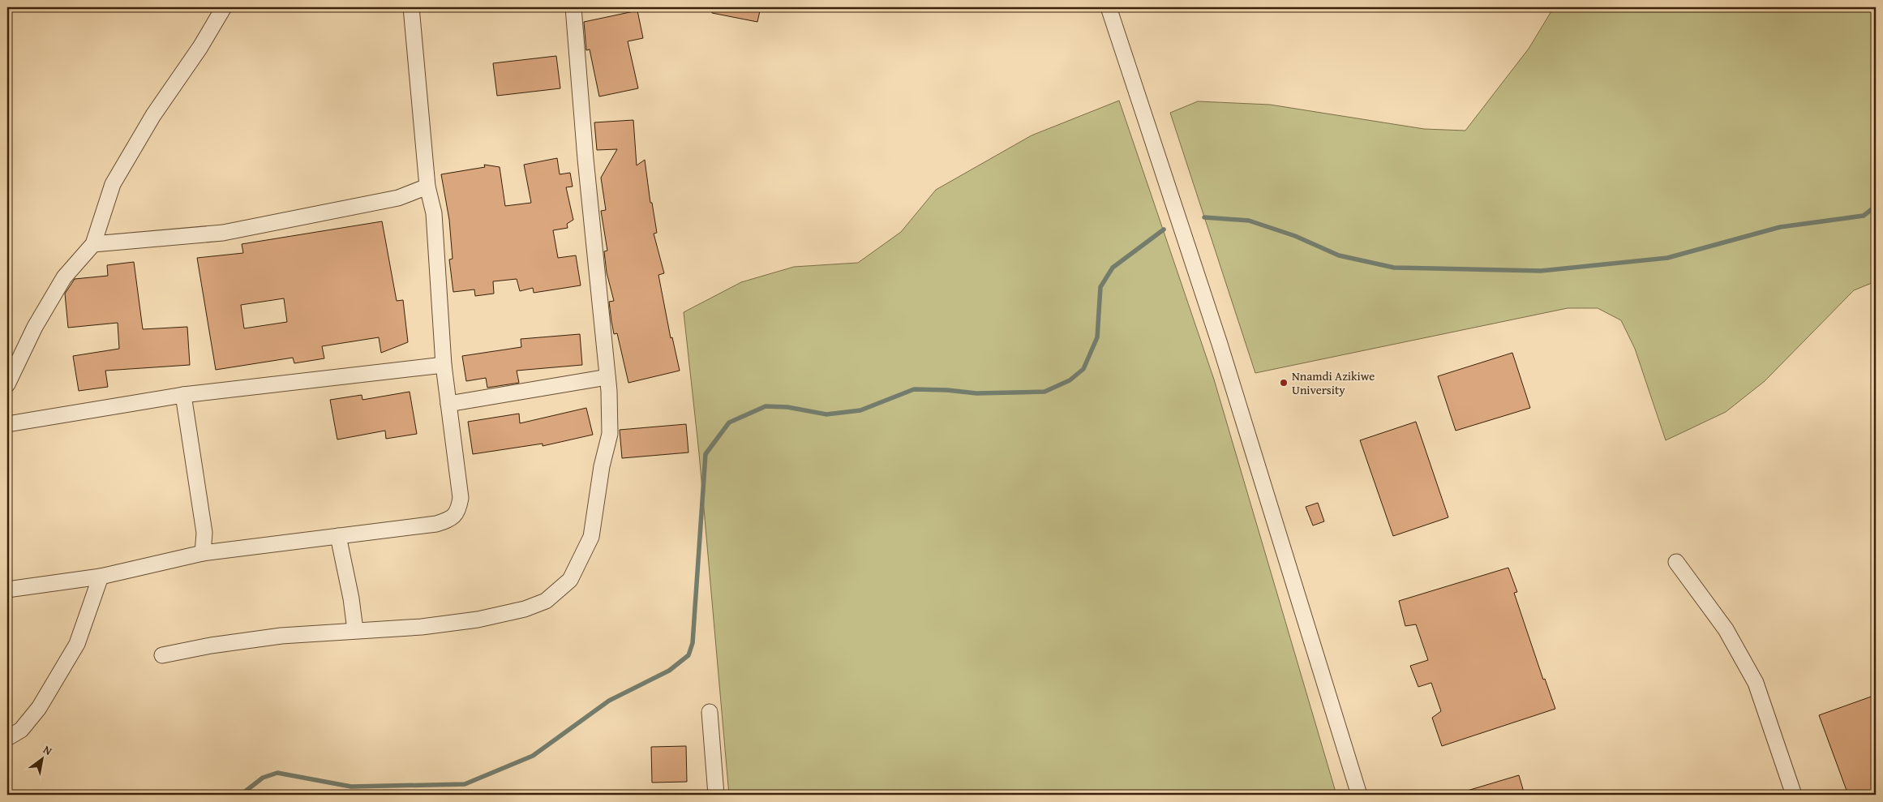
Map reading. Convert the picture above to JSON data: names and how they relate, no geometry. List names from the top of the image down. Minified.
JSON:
{"places":["Nnamdi Azikiwe University"],"north":"top right"}
